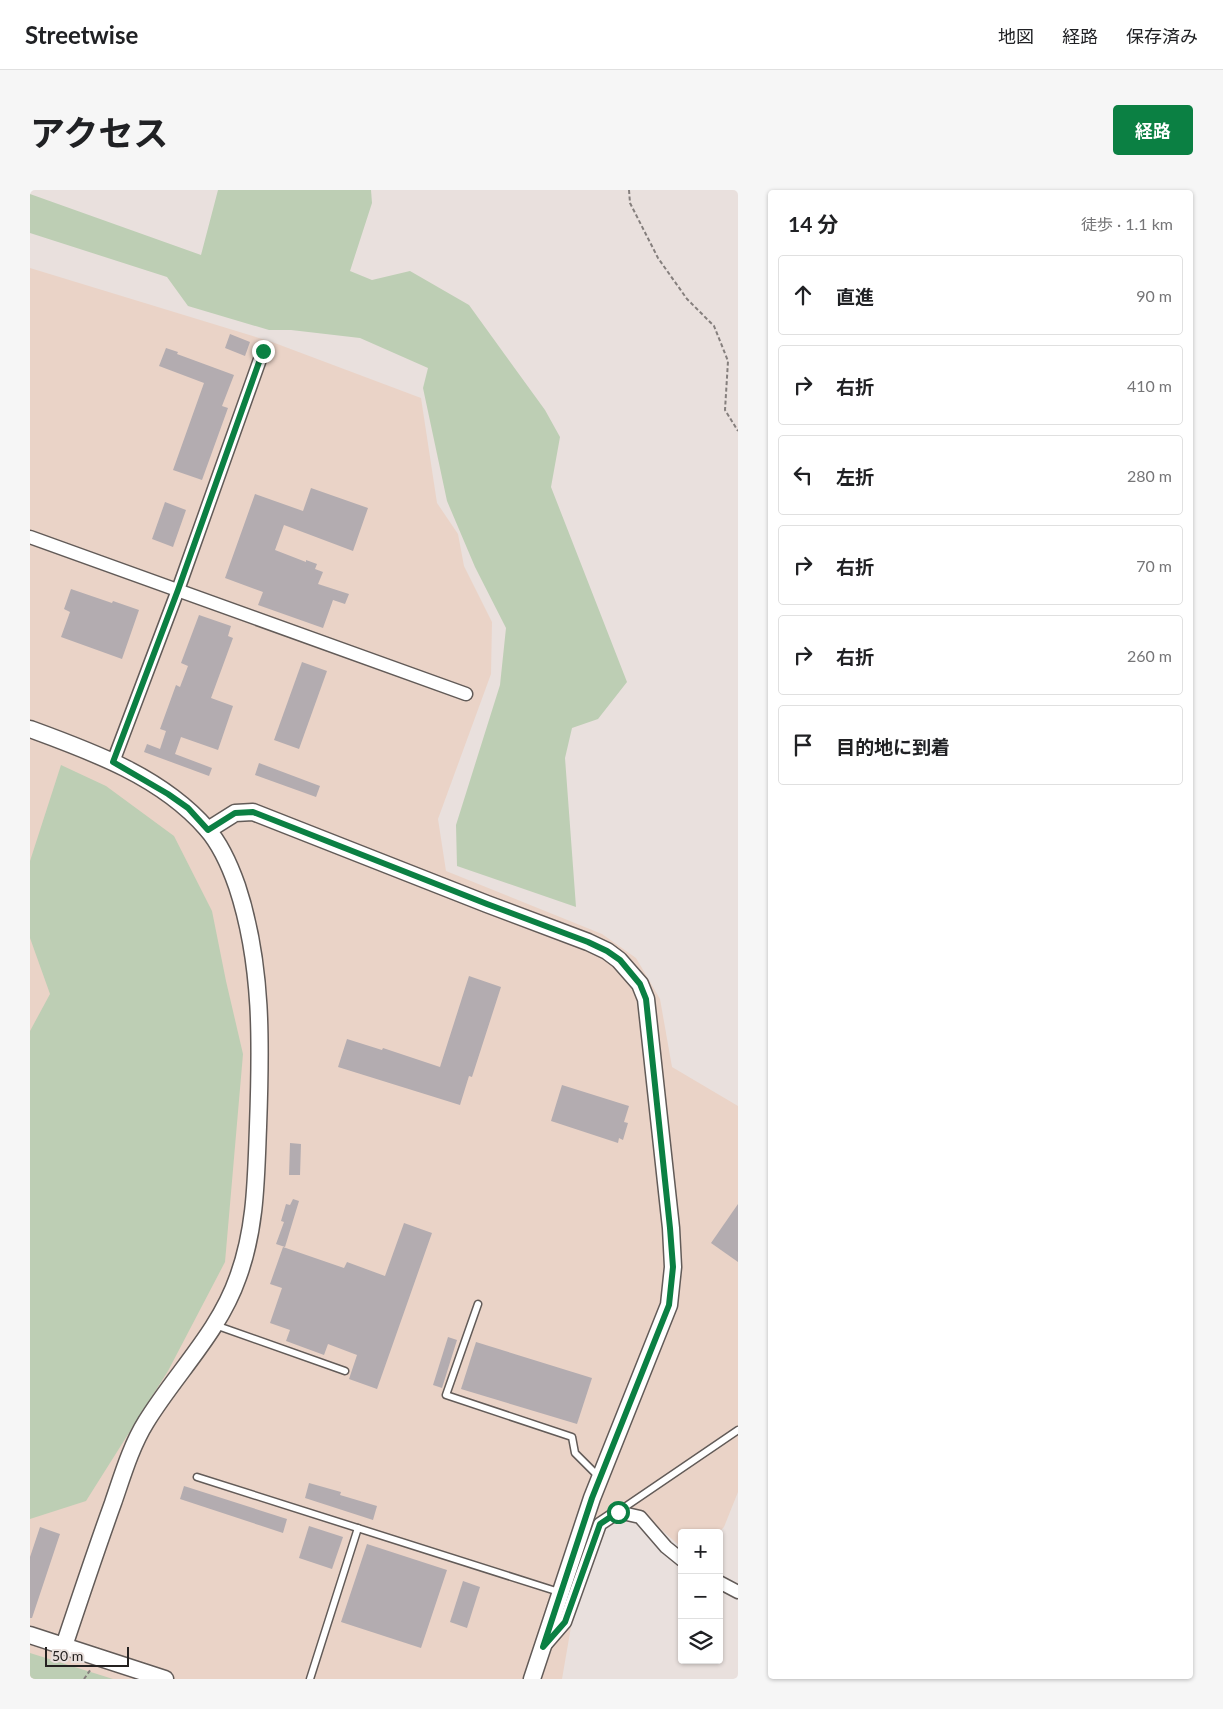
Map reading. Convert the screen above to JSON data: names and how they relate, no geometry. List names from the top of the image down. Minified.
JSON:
{"scale_bar":"50 m","page":{"header":"Streetwise","nav":["地図","経路","保存済み"],"title":"アクセス","buttons":"経路","heading":["14 分","徒歩 · 1.1 km"],"list":[["直進","90 m"],["右折","410 m"],["左折","280 m"],["右折","70 m"],["右折","260 m"],"目的地に到着"],"map_buttons":["+","−"],"scale":"50 m"}}
